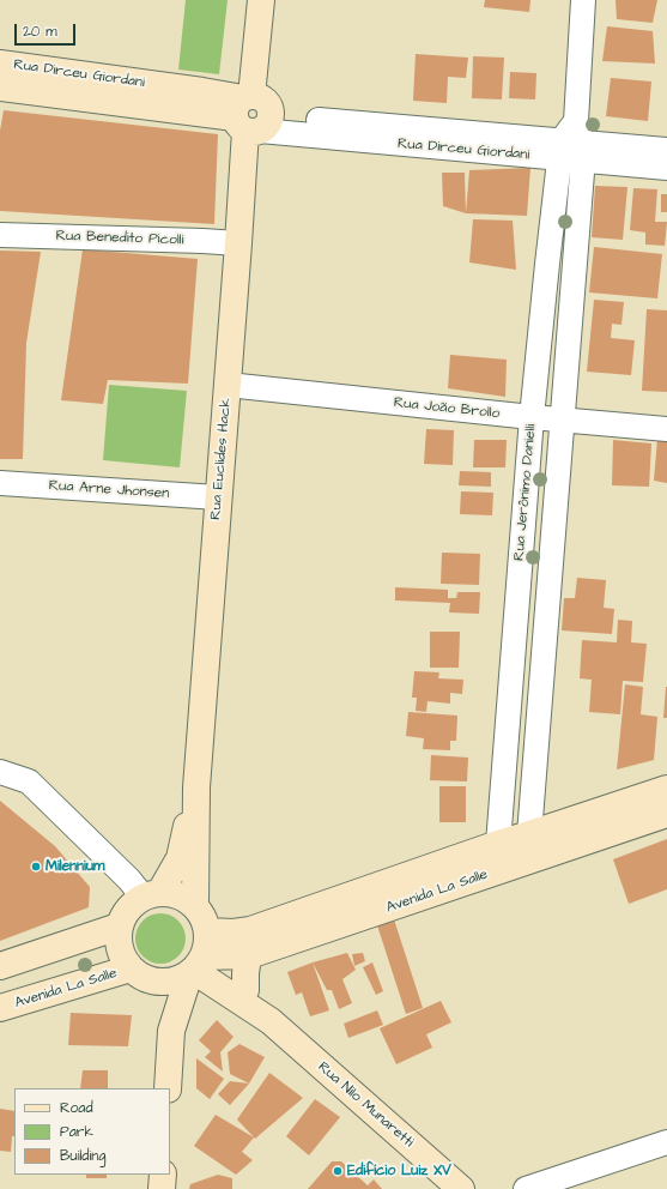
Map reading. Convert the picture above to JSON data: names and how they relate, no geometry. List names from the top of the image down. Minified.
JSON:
{"streets":{"main road":["Rua Dirceu Giordani","Rua Euclides Hack","Avenida La Salle","Rua Nilo Munaretti"],"street":["Rua Benedito Picolli","Rua João Brollo","Rua Arne Jhonsen","Rua Jerônimo Danielli"]},"crossings":[["Rua Dirceu Giordani","Rua Euclides Hack"],["Rua Dirceu Giordani","Rua Jerônimo Danielli"],["Rua Benedito Picolli","Rua Euclides Hack"],["Rua João Brollo","Rua Euclides Hack"],["Rua João Brollo","Rua Jerônimo Danielli"],["Rua Euclides Hack","Rua Arne Jhonsen"],["Rua Euclides Hack","Avenida La Salle"],["Rua Euclides Hack","Rua Nilo Munaretti"],["Rua Jerônimo Danielli","Avenida La Salle"],["Avenida La Salle","Rua Nilo Munaretti"]],"places":["Milennium","Edifício Luiz XV"],"legend":["Road","Park","Building"],"scale_bar":"20 m"}
